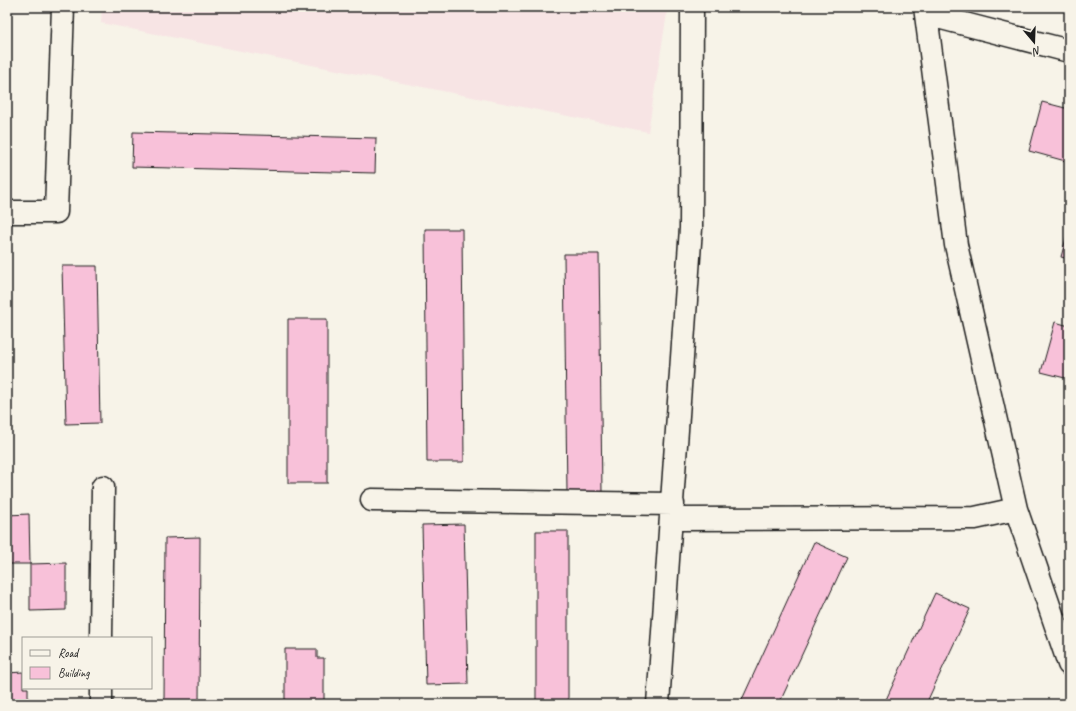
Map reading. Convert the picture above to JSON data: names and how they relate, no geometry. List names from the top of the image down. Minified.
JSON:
{"legend":["Road","Building"],"north":"bottom"}
